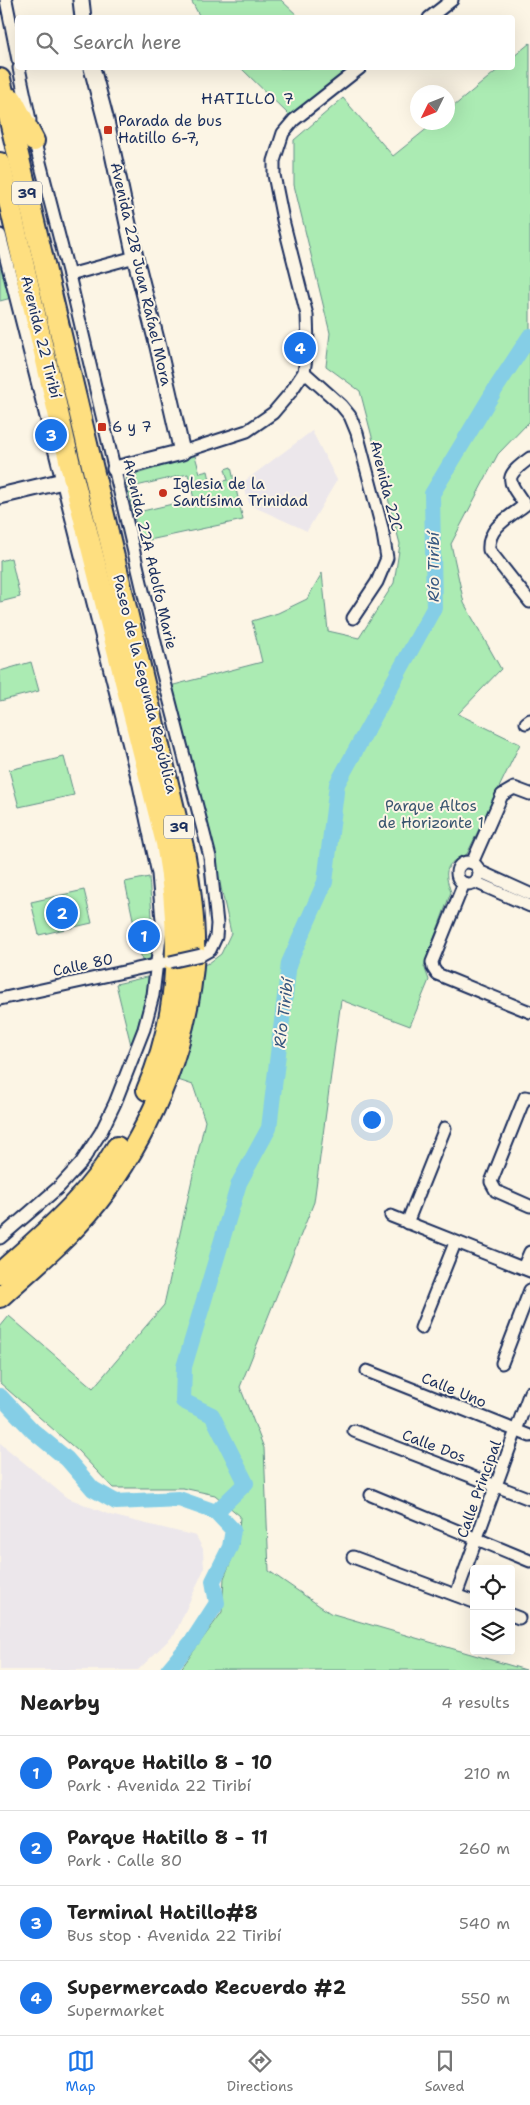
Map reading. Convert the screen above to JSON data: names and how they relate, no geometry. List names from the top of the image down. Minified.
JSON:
{"streets":{"highway":["39","Paseo de la Segunda República"],"street":["Avenida 22B Juan Rafael Mora","Avenida 22 Tiribí","Avenida 22C","Avenida 22A Adolfo Marie","Calle 80","Calle Uno","Calle Dos","Calle Principal"]},"crossings":[["Avenida 22 Tiribí","Paseo de la Segunda República"],["Avenida 22 Tiribí","Calle 80"],["Avenida 22A Adolfo Marie","Calle 80"],["Calle Uno","Calle Principal"],["Calle Dos","Calle Principal"]],"districts":["HATILLO 7"],"water":["Río Tiribí"],"parks":["Parque Altos de Horizonte 1"],"places":{"transit":["Parada de bus Hatillo 6-7,","6 y 7"],"other":["Iglesia de la Santísima Trinidad"]},"north":"bottom left","page":{"search":"Search here","pins":["4","3","2","1"],"heading":["Nearby","4 results"],"list":[{"mark":"1","name":"Parque Hatillo 8 - 10","note":"Park · Avenida 22 Tiribí","value":"210 m"},{"mark":"2","name":"Parque Hatillo 8 - 11","note":"Park · Calle 80","value":"260 m"},{"mark":"3","name":"Terminal Hatillo#8","note":"Bus stop · Avenida 22 Tiribí","value":"540 m"},{"mark":"4","name":"Supermercado Recuerdo #2","note":"Supermarket","value":"550 m"}],"nav":["Map","Directions","Saved"]}}
